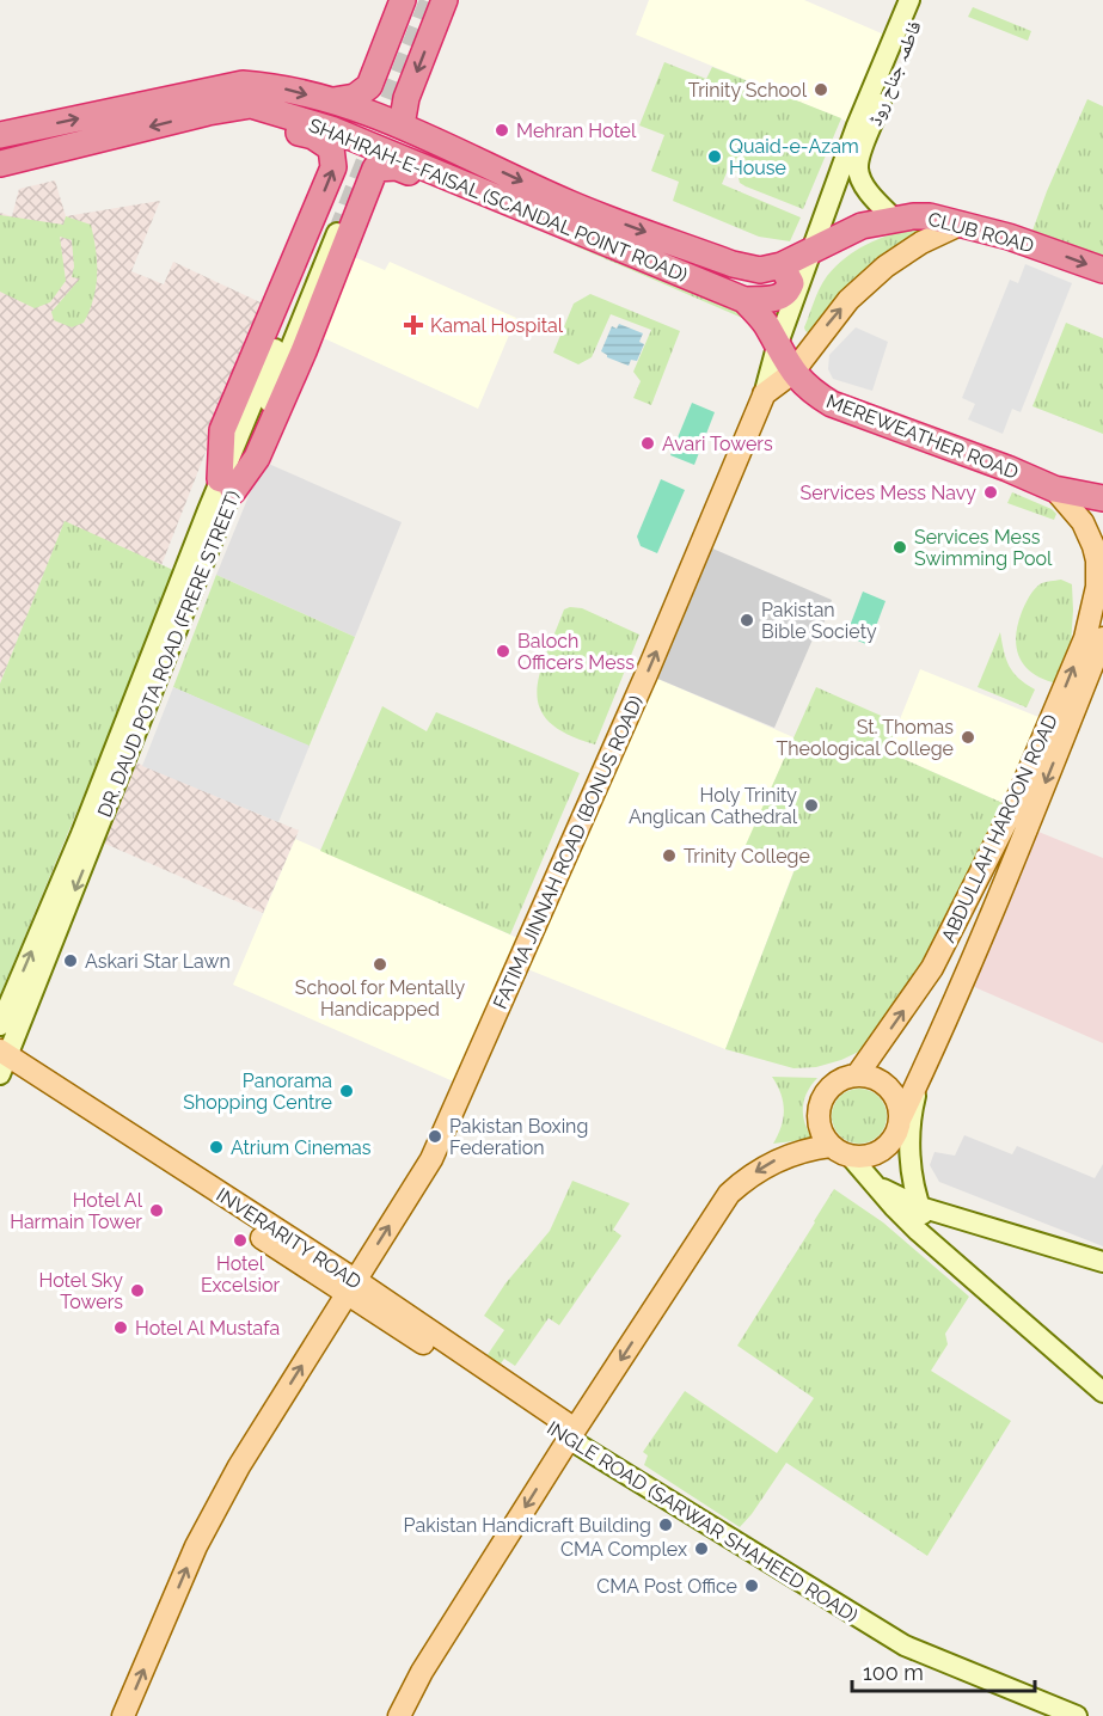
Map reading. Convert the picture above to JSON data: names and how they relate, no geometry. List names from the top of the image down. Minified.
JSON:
{"streets":{"highway":["SHAHRAH-E-FAISAL (SCANDAL POINT ROAD)","CLUB ROAD","MEREWEATHER ROAD"],"main road":["فاطمہ جناح روڈ","DR. DAUD POTA ROAD (FRERE STREET)","ABDULLAH HAROON ROAD","FATIMA JINNAH ROAD (BONUS ROAD)","INVERARITY ROAD","INGLE ROAD (SARWAR SHAHEED ROAD)"]},"crossings":[["فاطمہ جناح روڈ","CLUB ROAD"],["فاطمہ جناح روڈ","MEREWEATHER ROAD"],["فاطمہ جناح روڈ","FATIMA JINNAH ROAD (BONUS ROAD)"],["SHAHRAH-E-FAISAL (SCANDAL POINT ROAD)","CLUB ROAD"],["SHAHRAH-E-FAISAL (SCANDAL POINT ROAD)","MEREWEATHER ROAD"],["MEREWEATHER ROAD","ABDULLAH HAROON ROAD"],["DR. DAUD POTA ROAD (FRERE STREET)","INVERARITY ROAD"],["FATIMA JINNAH ROAD (BONUS ROAD)","INVERARITY ROAD"],["FATIMA JINNAH ROAD (BONUS ROAD)","INGLE ROAD (SARWAR SHAHEED ROAD)"],["INVERARITY ROAD","INGLE ROAD (SARWAR SHAHEED ROAD)"]],"one_way":["CLUB ROAD","FATIMA JINNAH ROAD (BONUS ROAD)"],"places":{"other":["Trinity School","Mehran Hotel","Quaid-e-Azam House","Avari Towers","Services Mess Navy","Services Mess Swimming Pool","Pakistan Bible Society","Baloch Officers Mess","St. Thomas Theological College","Holy Trinity Anglican Cathedral","Trinity College","Askari Star Lawn","School for Mentally Handicapped","Panorama Shopping Centre","Pakistan Boxing Federation","Atrium Cinemas","Hotel Al Harmain Tower","Hotel Excelsior","Hotel Sky Towers","Hotel Al Mustafa","Pakistan Handicraft Building","CMA Complex","CMA Post Office"],"health":["Kamal Hospital"]},"scale_bar":"100 m"}
